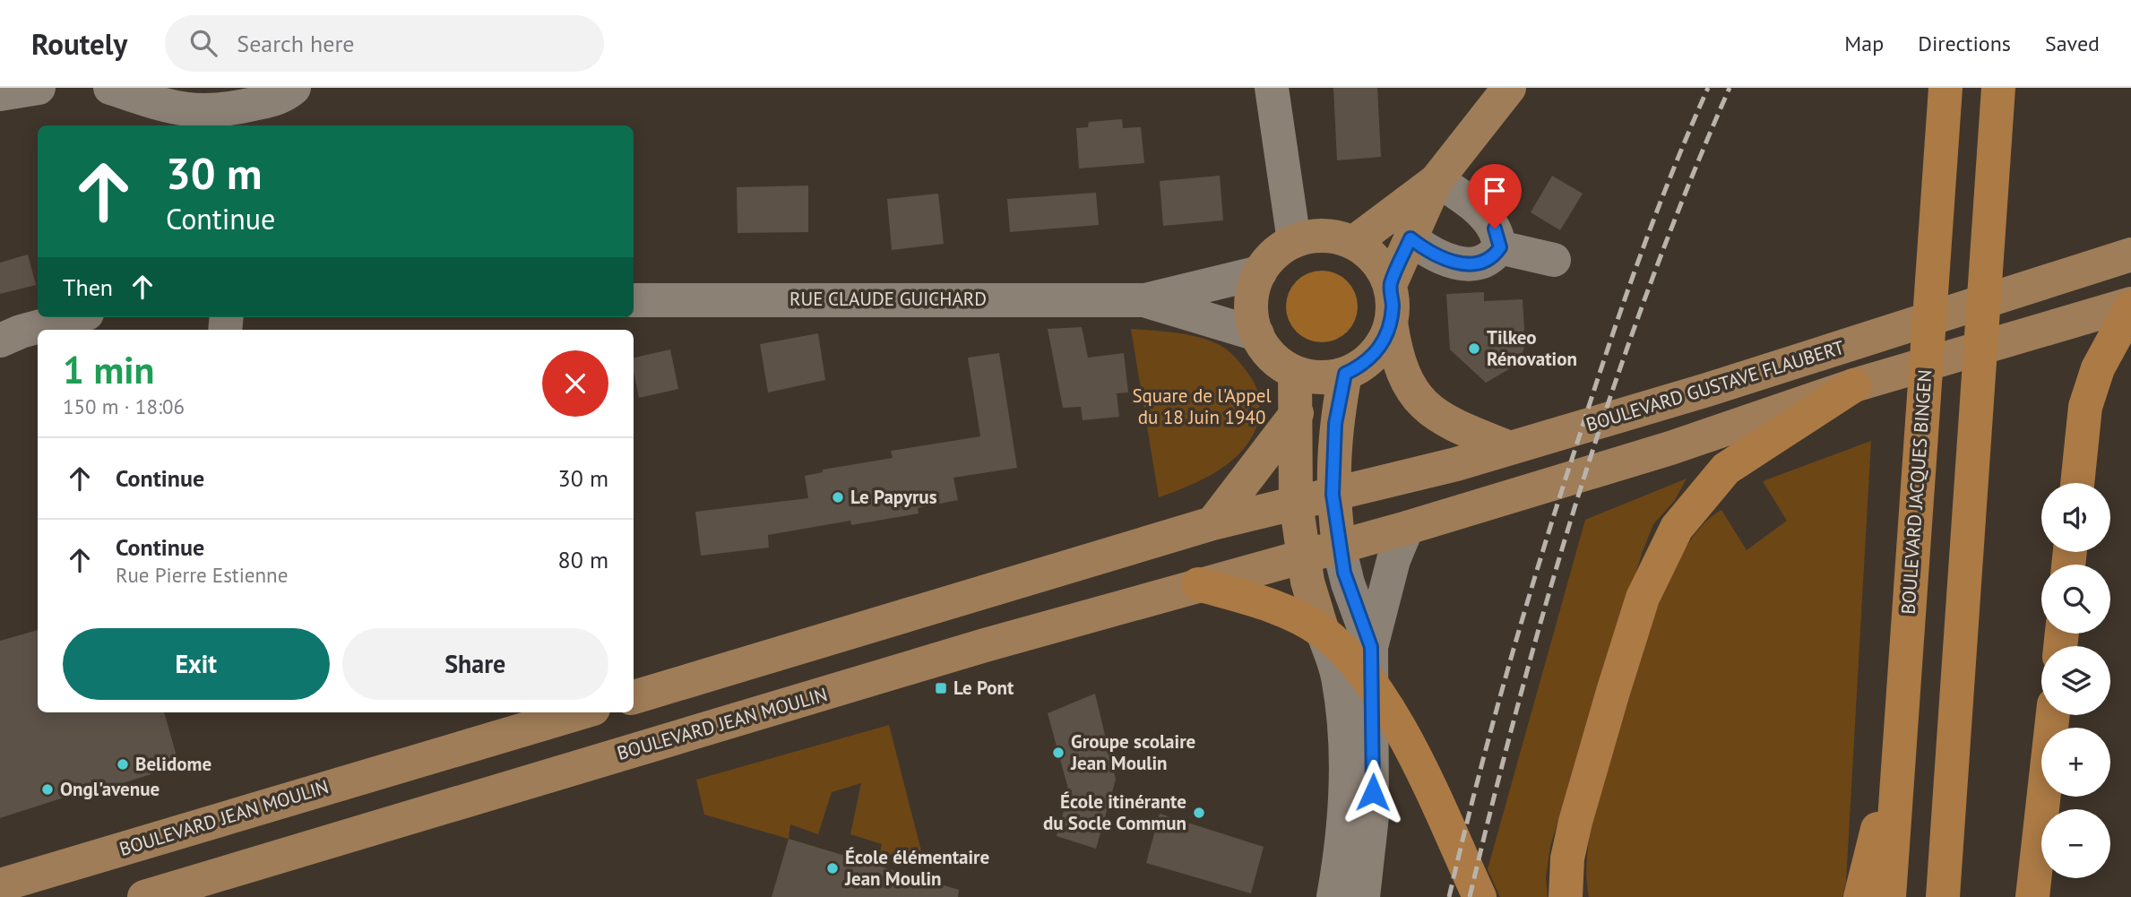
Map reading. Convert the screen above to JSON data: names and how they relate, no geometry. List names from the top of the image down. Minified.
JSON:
{"streets":{"highway":["BOULEVARD JACQUES BINGEN"],"main road":["BOULEVARD GUSTAVE FLAUBERT","BOULEVARD JEAN MOULIN"],"street":["RUE CLAUDE GUICHARD"]},"parks":["Square de l'Appel du 18 Juin 1940"],"places":{"other":["Tilkeo Rénovation","Le Papyrus","Groupe scolaire Jean Moulin","Belidome","Ongl'avenue","École itinérante du Socle Commun","École élémentaire Jean Moulin"],"transit":["Le Pont"]},"page":{"header":"Routely","search":"Search here","nav":["Map","Directions","Saved"],"turn":["30 m","Continue"],"then":"Then","heading":["1 min","150 m · 18:06"],"list":[{"name":"Continue","value":"30 m"},{"name":"Continue","note":"Rue Pierre Estienne","value":"80 m"}],"map_buttons":["+","−"],"buttons":["Exit","Share"]}}
